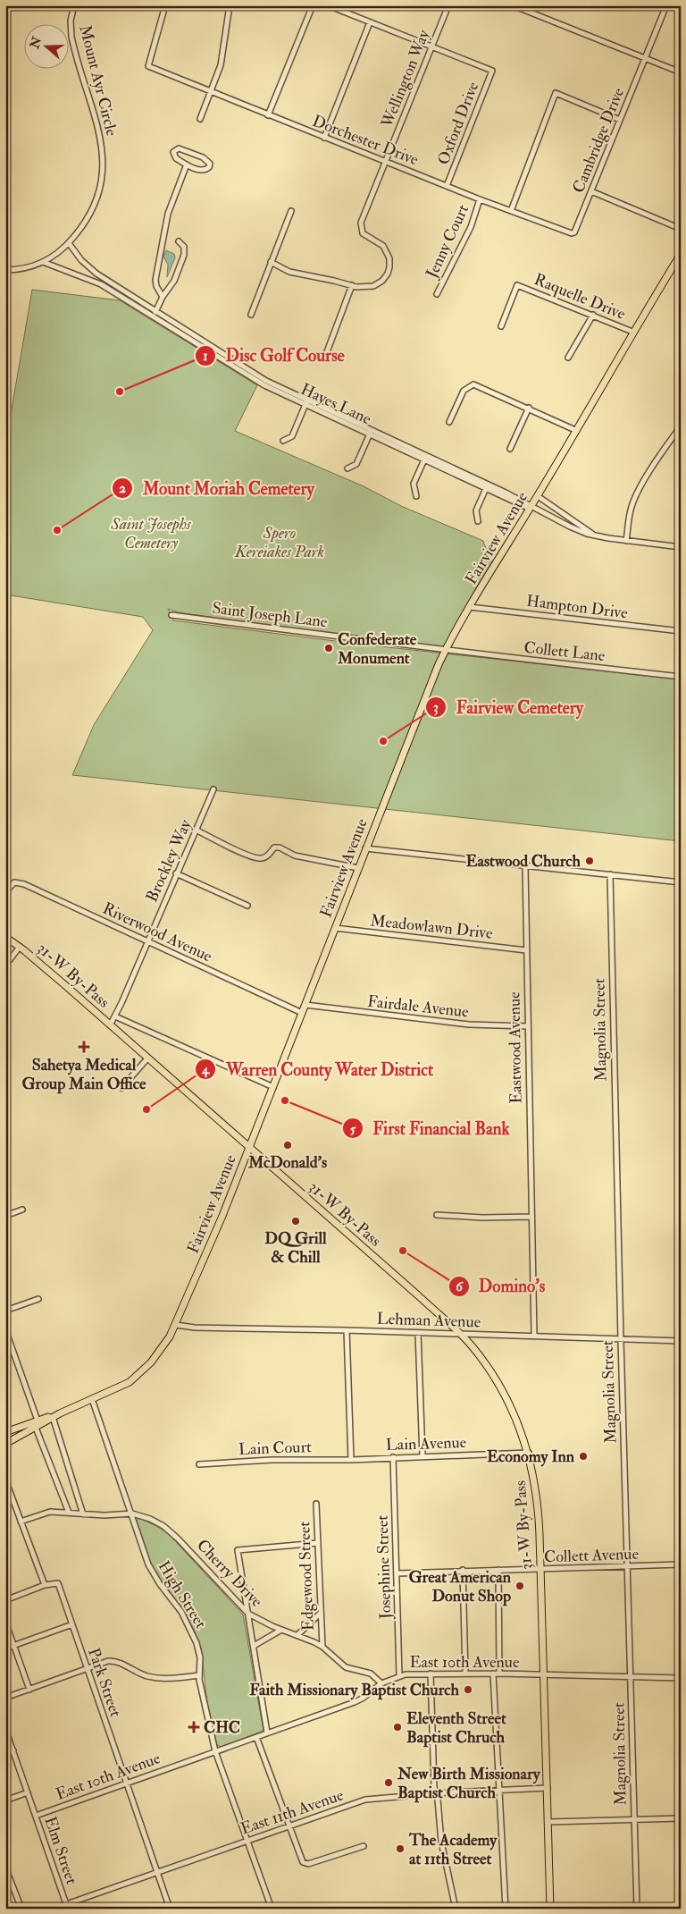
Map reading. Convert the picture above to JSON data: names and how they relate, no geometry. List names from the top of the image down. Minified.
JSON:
{"streets":{"main road":["Fairview Avenue","31-W By-Pass"],"street":["Wellington Way","Mount Ayr Circle","Oxford Drive","Dorchester Drive","Cambridge Drive","Jenny Court","Raquelle Drive","Hayes Lane","Hampton Drive","Saint Joseph Lane","Collett Lane","Brockley Way","Meadowlawn Drive","Riverwood Avenue","Fairdale Avenue","Magnolia Street","Eastwood Avenue","Lehman Avenue","Lain Avenue","Lain Court","Collett Avenue","Josephine Street","Cherry Drive","Edgewood Street","High Street","East 10th Avenue","Park Street","East 11th Avenue","Elm Street"]},"crossings":[["Wellington Way","Oxford Drive"],["Wellington Way","Dorchester Drive"],["Mount Ayr Circle","Hayes Lane"],["Oxford Drive","Dorchester Drive"],["Dorchester Drive","Cambridge Drive"],["Dorchester Drive","Jenny Court"],["Raquelle Drive","Fairview Avenue"],["Hayes Lane","Fairview Avenue"],["Fairview Avenue","Hampton Drive"],["Fairview Avenue","Saint Joseph Lane"],["Fairview Avenue","Collett Lane"],["Fairview Avenue","Meadowlawn Drive"],["Fairview Avenue","Riverwood Avenue"],["Fairview Avenue","31-W By-Pass"],["Fairview Avenue","Fairdale Avenue"],["Fairview Avenue","Lehman Avenue"],["Fairview Avenue","High Street"],["Saint Joseph Lane","Collett Lane"],["Brockley Way","Riverwood Avenue"],["Brockley Way","31-W By-Pass"],["Meadowlawn Drive","Eastwood Avenue"],["31-W By-Pass","Lehman Avenue"],["31-W By-Pass","Lain Avenue"],["31-W By-Pass","Collett Avenue"],["31-W By-Pass","East 10th Avenue"],["31-W By-Pass","East 11th Avenue"],["Fairdale Avenue","Eastwood Avenue"],["Magnolia Street","Lehman Avenue"],["Magnolia Street","Collett Avenue"],["Magnolia Street","East 10th Avenue"],["Eastwood Avenue","Lehman Avenue"],["Lain Avenue","Lain Court"],["Lain Avenue","Josephine Street"],["Collett Avenue","Josephine Street"],["Josephine Street","East 10th Avenue"],["Cherry Drive","Edgewood Street"],["Cherry Drive","High Street"],["Cherry Drive","East 10th Avenue"],["High Street","East 10th Avenue"],["High Street","East 11th Avenue"],["East 10th Avenue","Park Street"],["East 10th Avenue","Elm Street"],["Park Street","East 11th Avenue"],["East 11th Avenue","Elm Street"]],"parks":["Saint Josephs Cemetery","Spero Kereiakes Park"],"places":{"other":["Disc Golf Course","Mount Moriah Cemetery","Confederate Monument","Fairview Cemetery","Eastwood Church","First Financial Bank","Warren County Water District","McDonald's","DQ Grill & Chill","Domino's","Economy Inn","Great American Donut Shop","Faith Missionary Baptist Church","Eleventh Street Baptist Chruch","New Birth Missionary Baptist Church","The Academy at 11th Street"],"health":["Sahetya Medical Group Main Office","CHC"]},"north":"left"}
